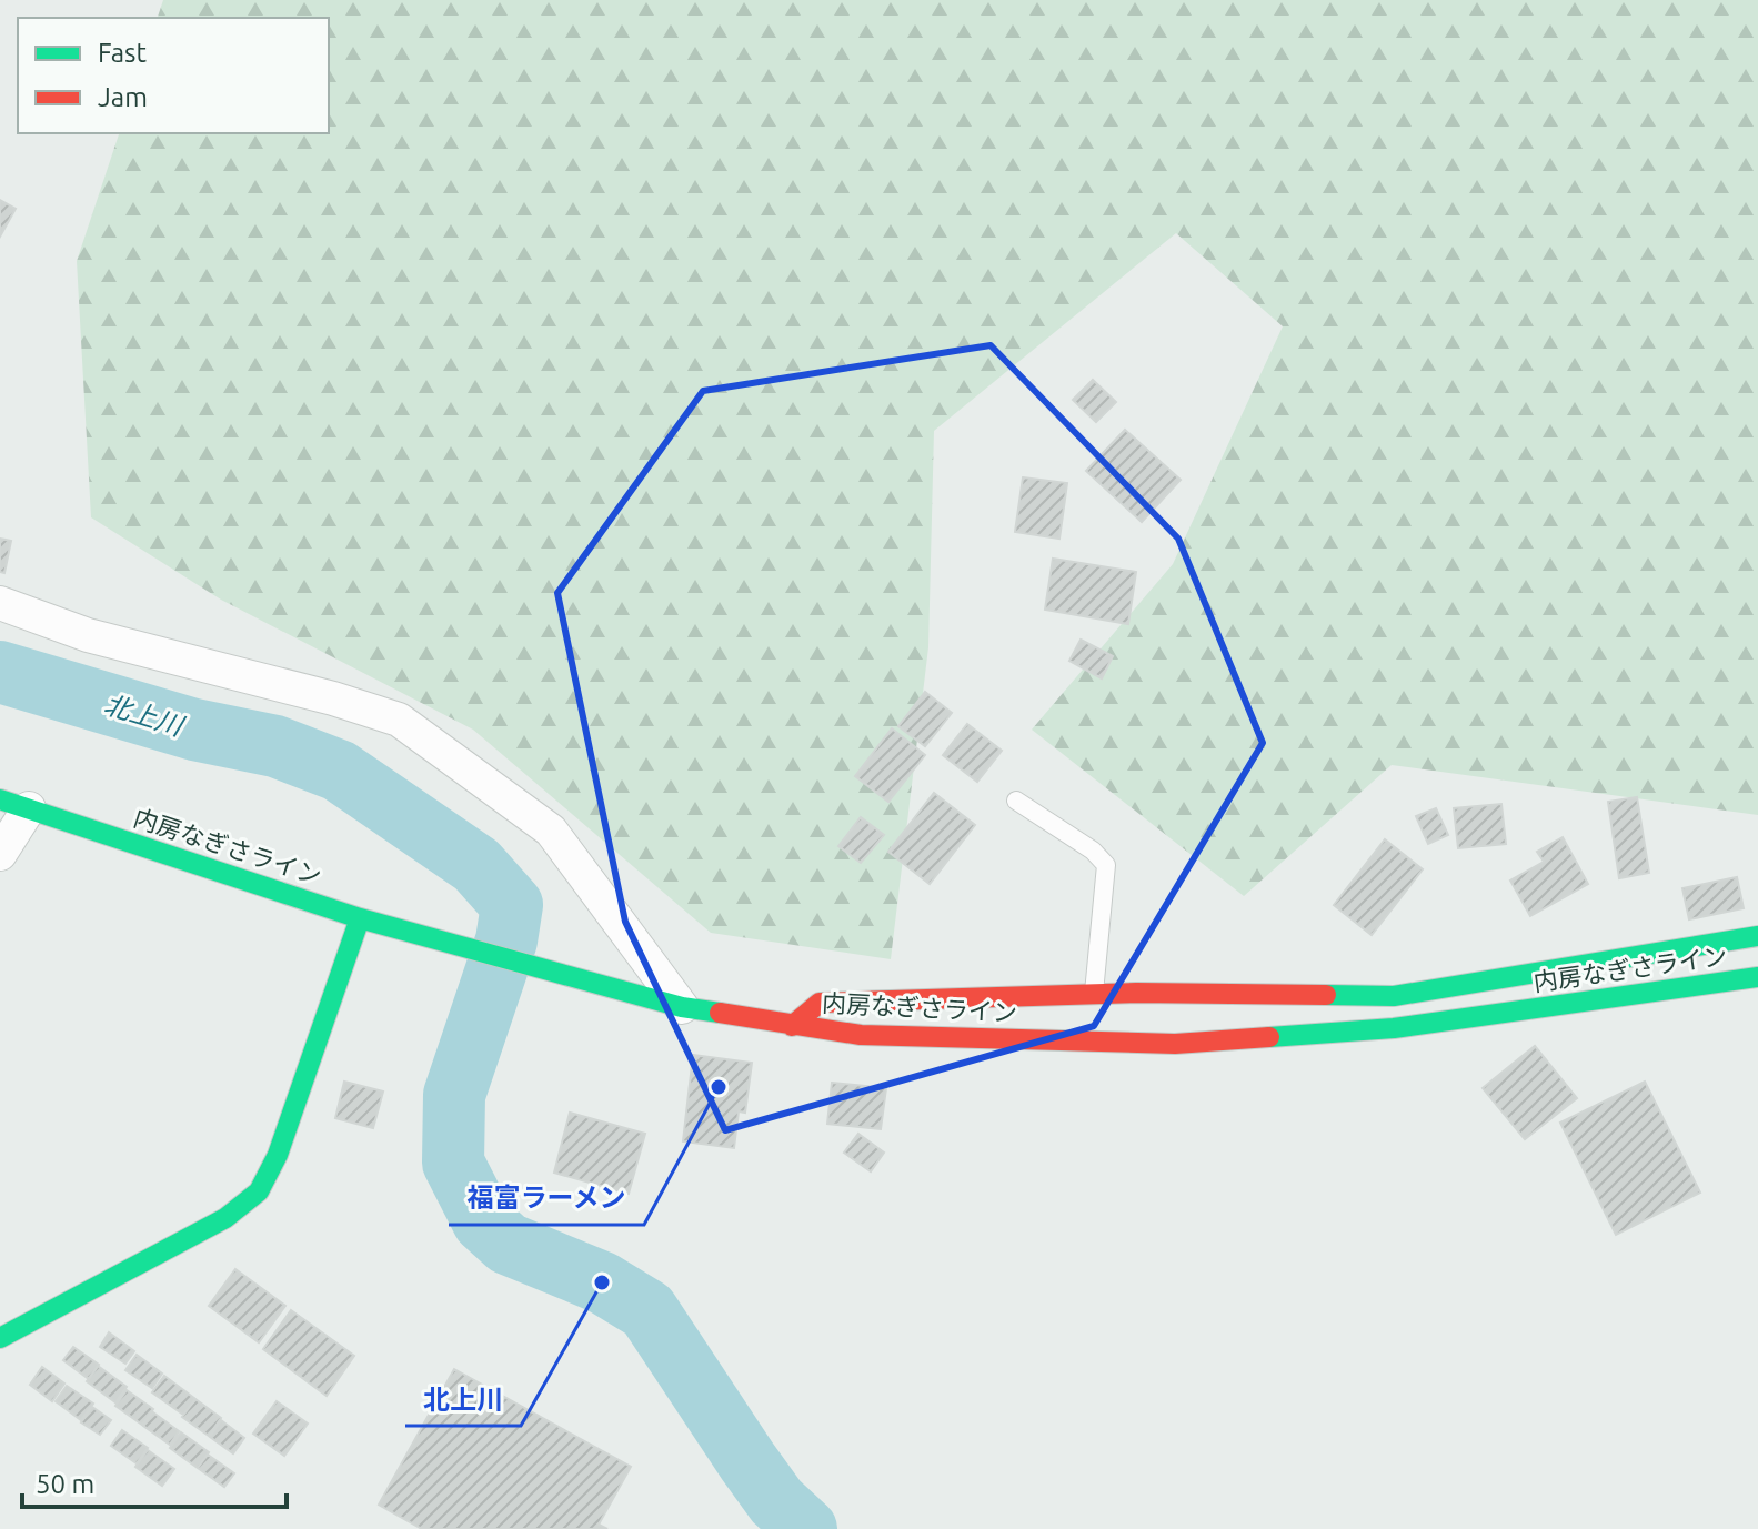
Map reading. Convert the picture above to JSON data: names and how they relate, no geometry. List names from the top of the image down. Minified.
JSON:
{"streets":{"main road":["内房なぎさライン"]},"water":["北上川"],"places":["福富ラーメン","北上川"],"legend":["Fast","Jam"],"scale_bar":"50 m"}
